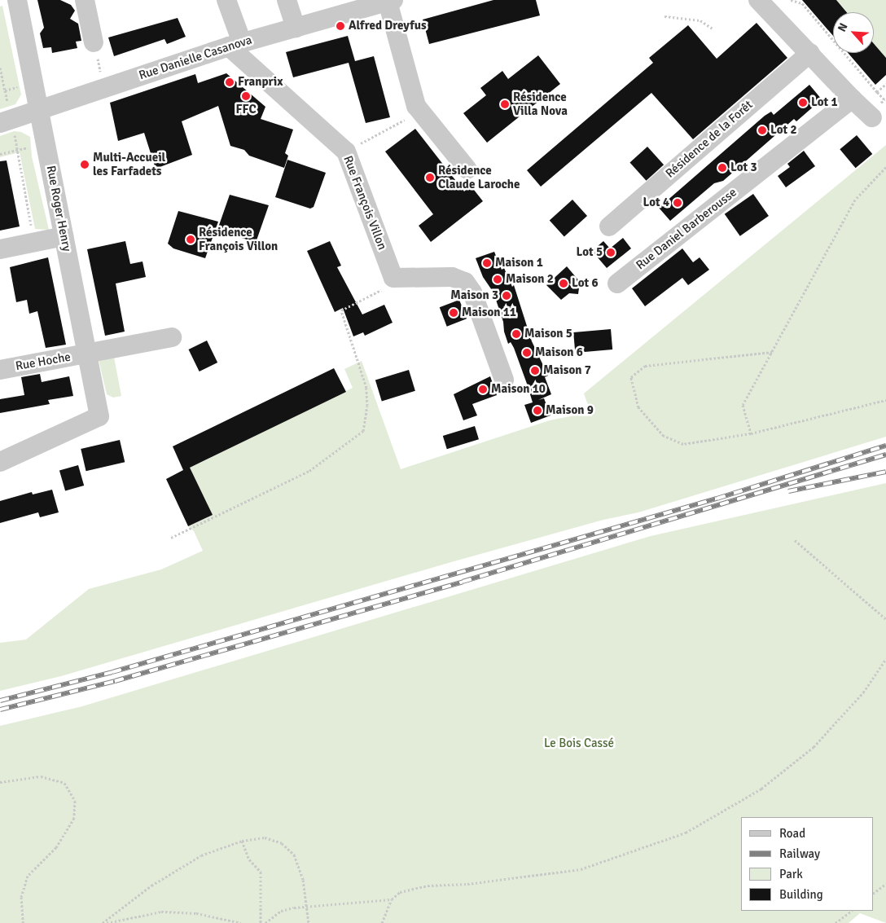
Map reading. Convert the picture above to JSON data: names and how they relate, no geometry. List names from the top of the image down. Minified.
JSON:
{"streets":{"street":["Rue Danielle Casanova","Résidence de la Forêt","Rue François Villon","Rue Roger Henry","Rue Daniel Barberousse","Rue Hoche"]},"crossings":[["Rue Danielle Casanova","Rue François Villon"],["Rue Danielle Casanova","Rue Roger Henry"],["Rue Roger Henry","Rue Hoche"]],"parks":["Le Bois Cassé"],"places":["Alfred Dreyfus","Franprix","FFC","Lot 1","Résidence Villa Nova","Lot 2","Multi-Accueil les Farfadets","Lot 3","Résidence Claude Laroche","Lot 4","Résidence François Villon","Lot 5","Maison 1","Maison 2","Lot 6","Maison 3","Maison 11","Maison 5","Maison 6","Maison 7","Maison 10","Maison 9"],"legend":["Road","Railway","Park","Building"],"north":"top left"}
